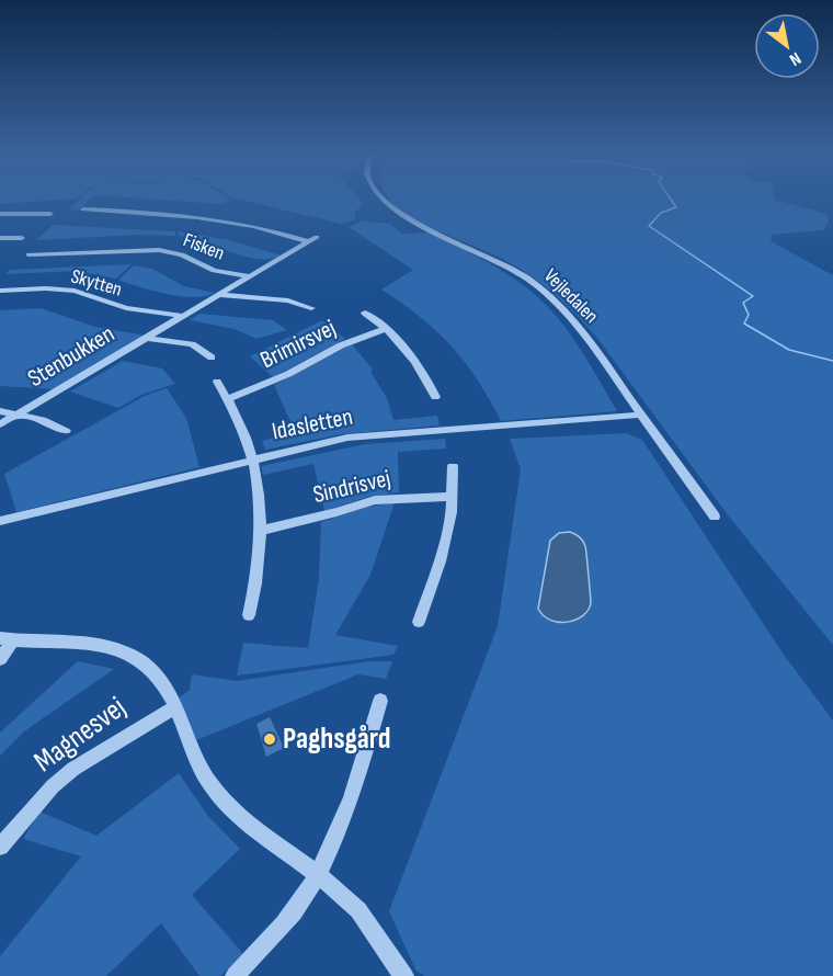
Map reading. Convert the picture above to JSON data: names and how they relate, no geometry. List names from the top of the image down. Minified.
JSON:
{"streets":{"street":["Fisken","Skytten","Vejledalen","Brimirsvej","Stenbukken","Idasletten","Sindrisvej","Magnesvej"]},"crossings":[["Fisken","Stenbukken"],["Skytten","Stenbukken"],["Vejledalen","Idasletten"]],"places":["Paghsgård"],"north":"bottom right"}
